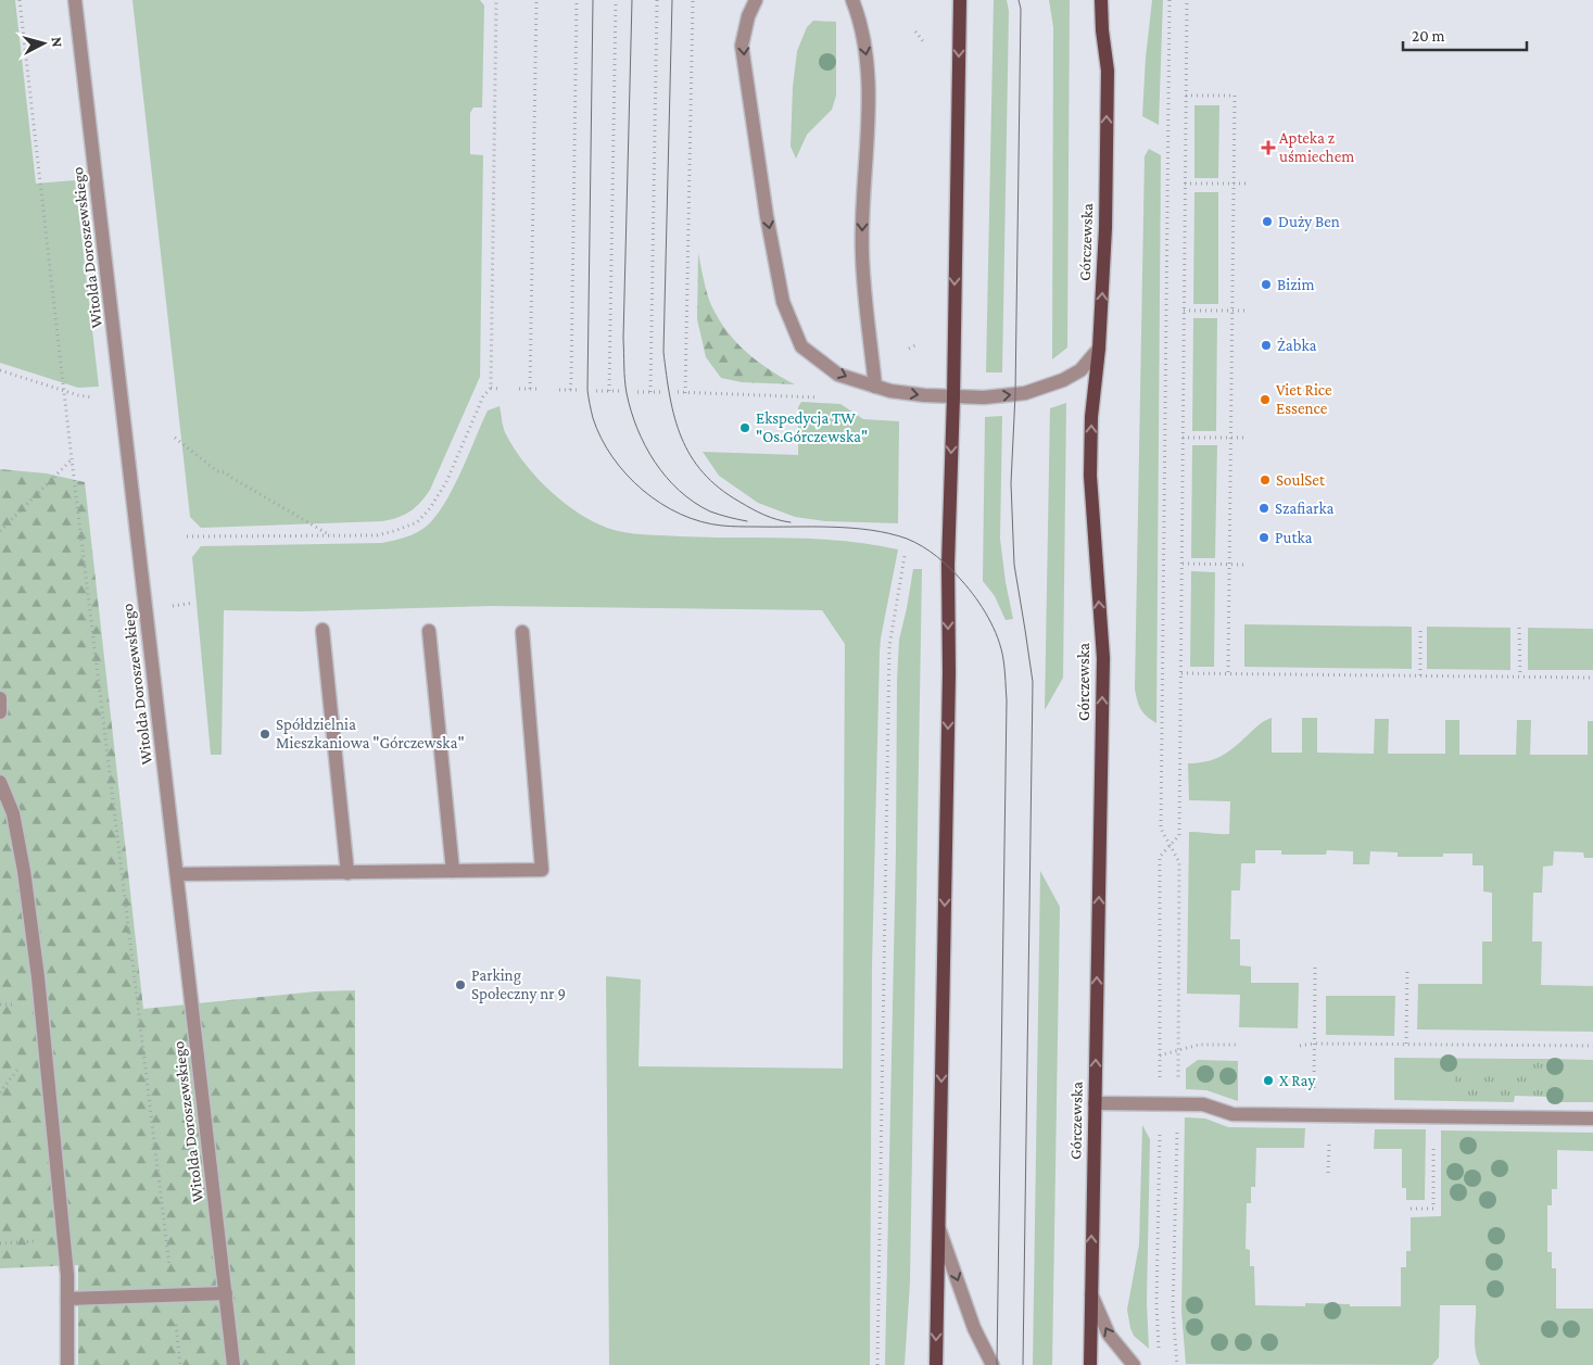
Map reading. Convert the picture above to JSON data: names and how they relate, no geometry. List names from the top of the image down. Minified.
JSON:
{"streets":{"main road":["Górczewska"],"street":["Witolda Doroszewskiego"]},"one_way":["Górczewska"],"places":{"health":["Apteka z uśmiechem"],"other":["Duży Ben","Bizim","Żabka","Viet Rice Essence","Ekspedycja TW \"Os.Górczewska\"","SoulSet","Szafiarka","Putka","Spółdzielnia Mieszkaniowa \"Górczewska\"","Parking Społeczny nr 9","X Ray"]},"scale_bar":"20 m","north":"right"}
